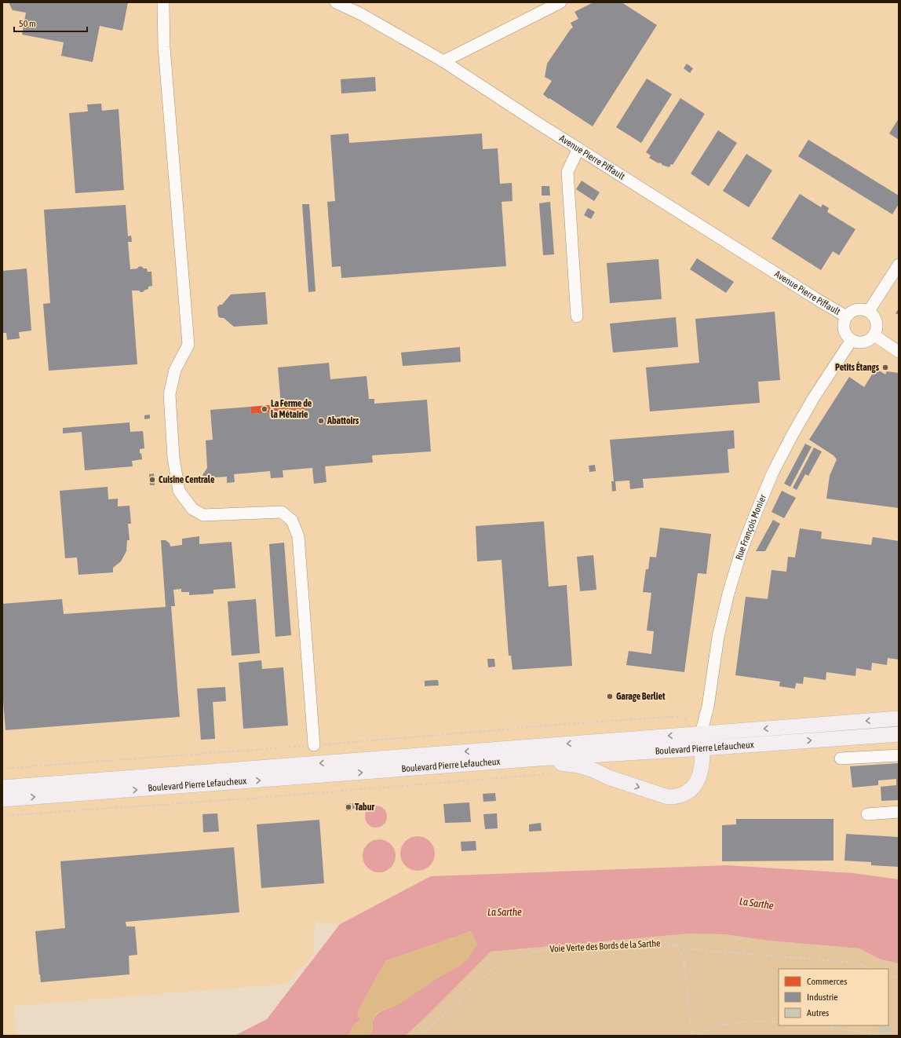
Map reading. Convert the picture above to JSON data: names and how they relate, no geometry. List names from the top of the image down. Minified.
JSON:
{"streets":{"main road":["Boulevard Pierre Lefaucheux"],"street":["Avenue Pierre Piffault","Rue François Monier"],"path":["Voie Verte des Bords de la Sarthe"]},"crossings":[["Avenue Pierre Piffault","Rue François Monier"],["Rue François Monier","Boulevard Pierre Lefaucheux"]],"water":["La Sarthe"],"places":["Petits Étangs","La Ferme de la Métairie","Abattoirs","Cuisine Centrale","Garage Berliet","Tabur"],"legend":["Commerces","Industrie","Autres"],"scale_bar":"50 m"}
